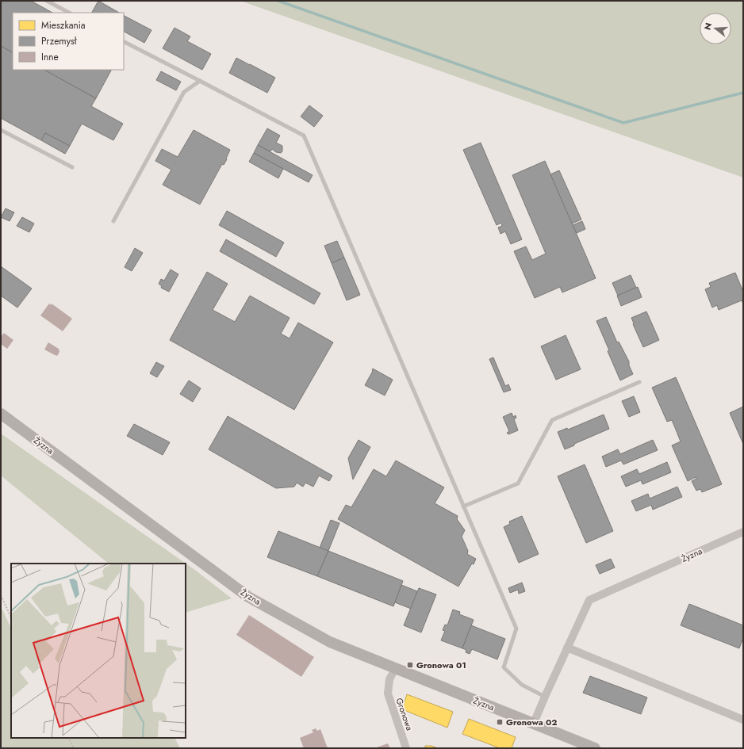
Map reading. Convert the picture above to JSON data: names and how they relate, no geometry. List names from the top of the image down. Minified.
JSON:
{"streets":{"street":["Żyzna","Gronowa"]},"crossings":[["Żyzna","Gronowa"]],"places":{"transit":["Gronowa 01","Gronowa 02"]},"legend":["Mieszkania","Przemysł","Inne"],"north":"left"}
